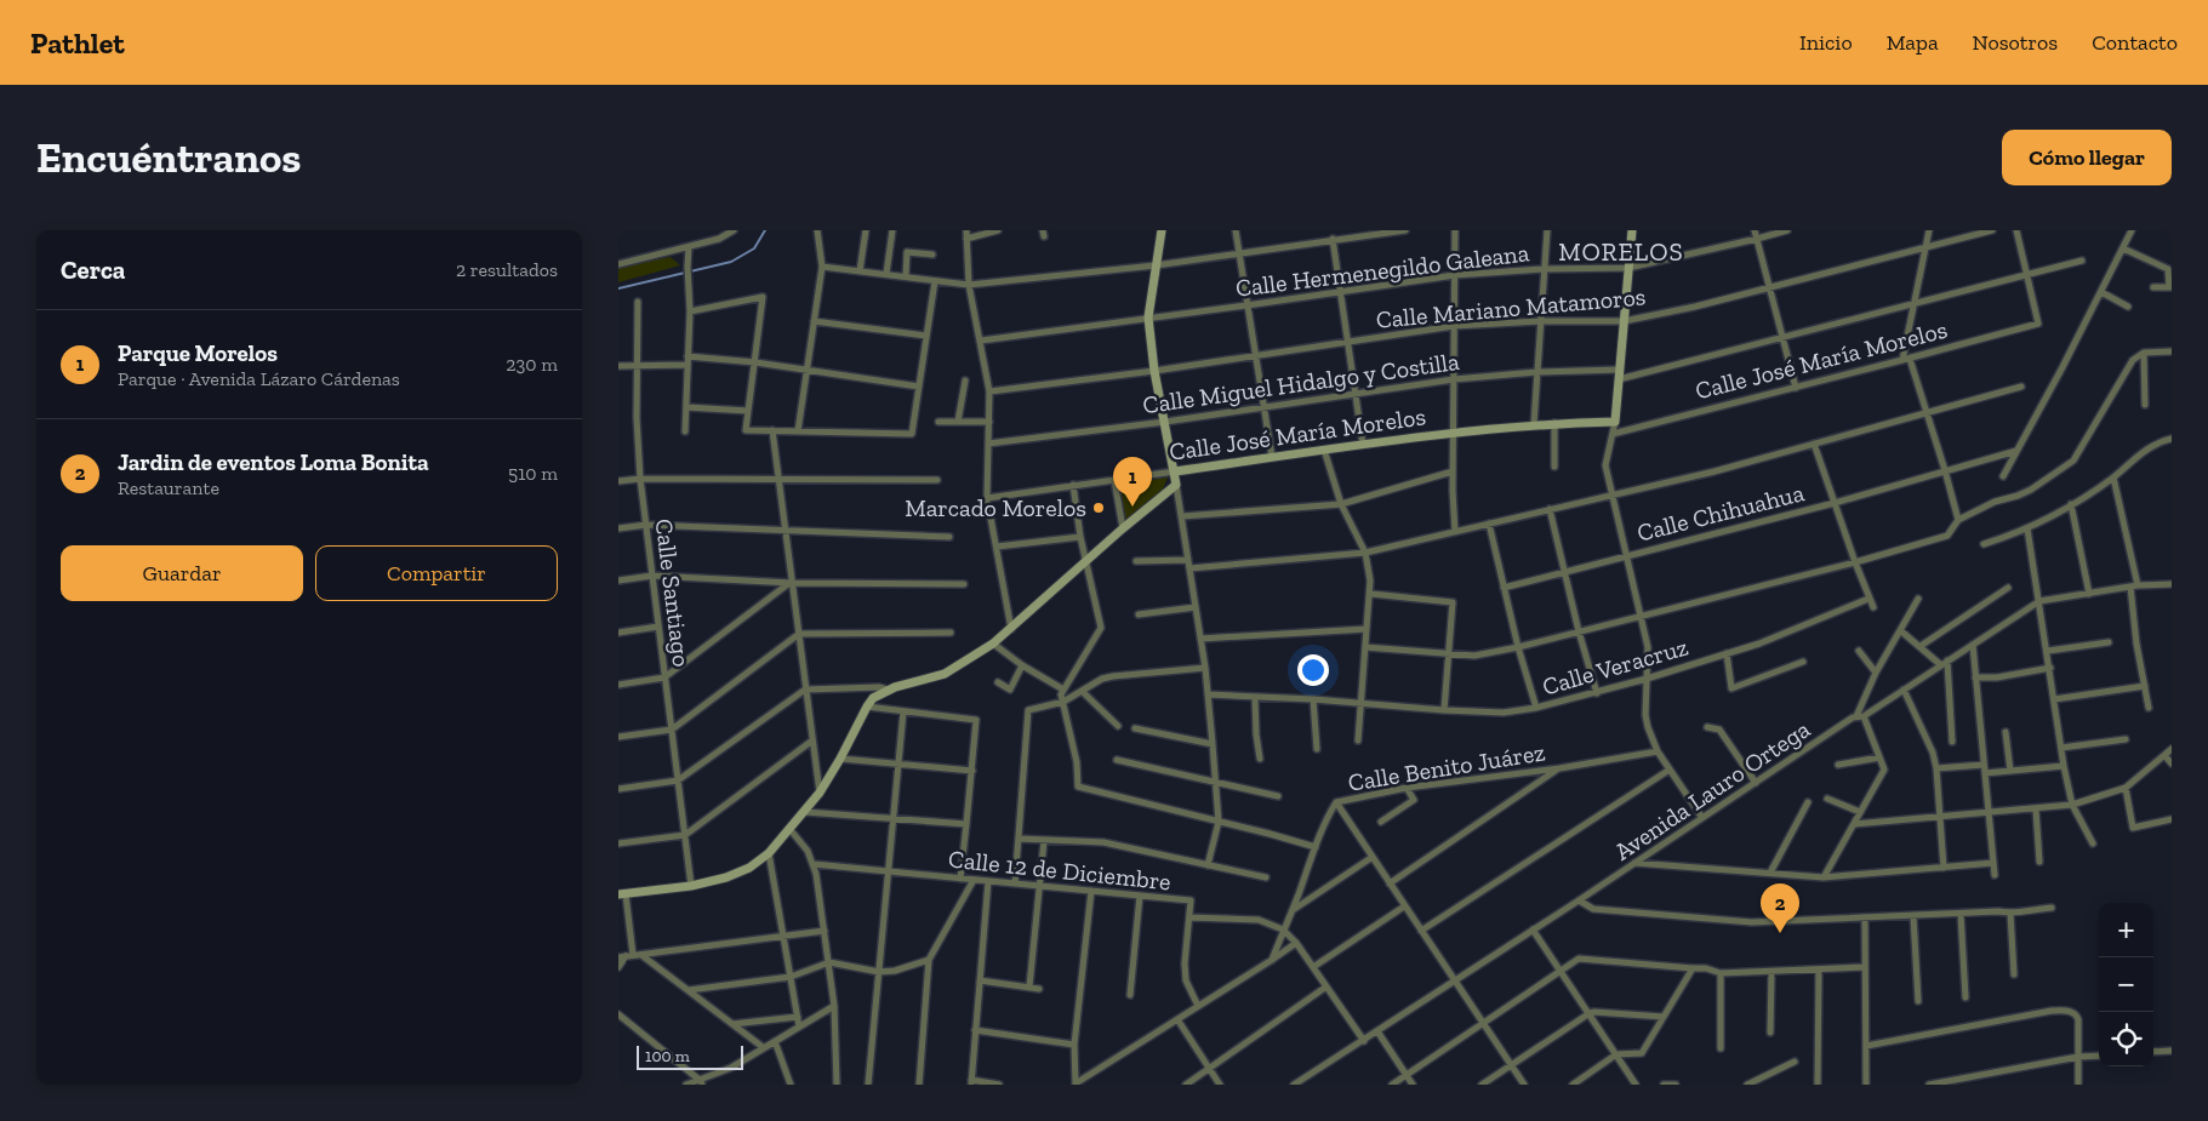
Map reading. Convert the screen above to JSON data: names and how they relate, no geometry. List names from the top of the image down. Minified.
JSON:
{"streets":{"street":["Calle Hermenegildo Galeana","Calle Mariano Matamoros","Calle José María Morelos","Calle Miguel Hidalgo y Costilla","Calle Chihuahua","Calle Santiago","Calle Veracruz","Calle Benito Juárez","Avenida Lauro Ortega","Calle 12 de Diciembre"]},"crossings":[["Calle Benito Juárez","Calle 12 de Diciembre"]],"districts":["MORELOS"],"places":["Marcado Morelos"],"scale_bar":"100 m","page":{"header":"Pathlet","nav":["Inicio","Mapa","Nosotros","Contacto"],"buttons":["Cómo llegar",["Guardar","Compartir"]],"title":"Encuéntranos","heading":["Cerca","2 resultados"],"list":[{"mark":"1","name":"Parque Morelos","note":"Parque · Avenida Lázaro Cárdenas","value":"230 m"},{"mark":"2","name":"Jardin de eventos Loma Bonita","note":"Restaurante","value":"510 m"}],"pins":["1","2"],"map_buttons":["+","−"],"scale":"100 m"}}
